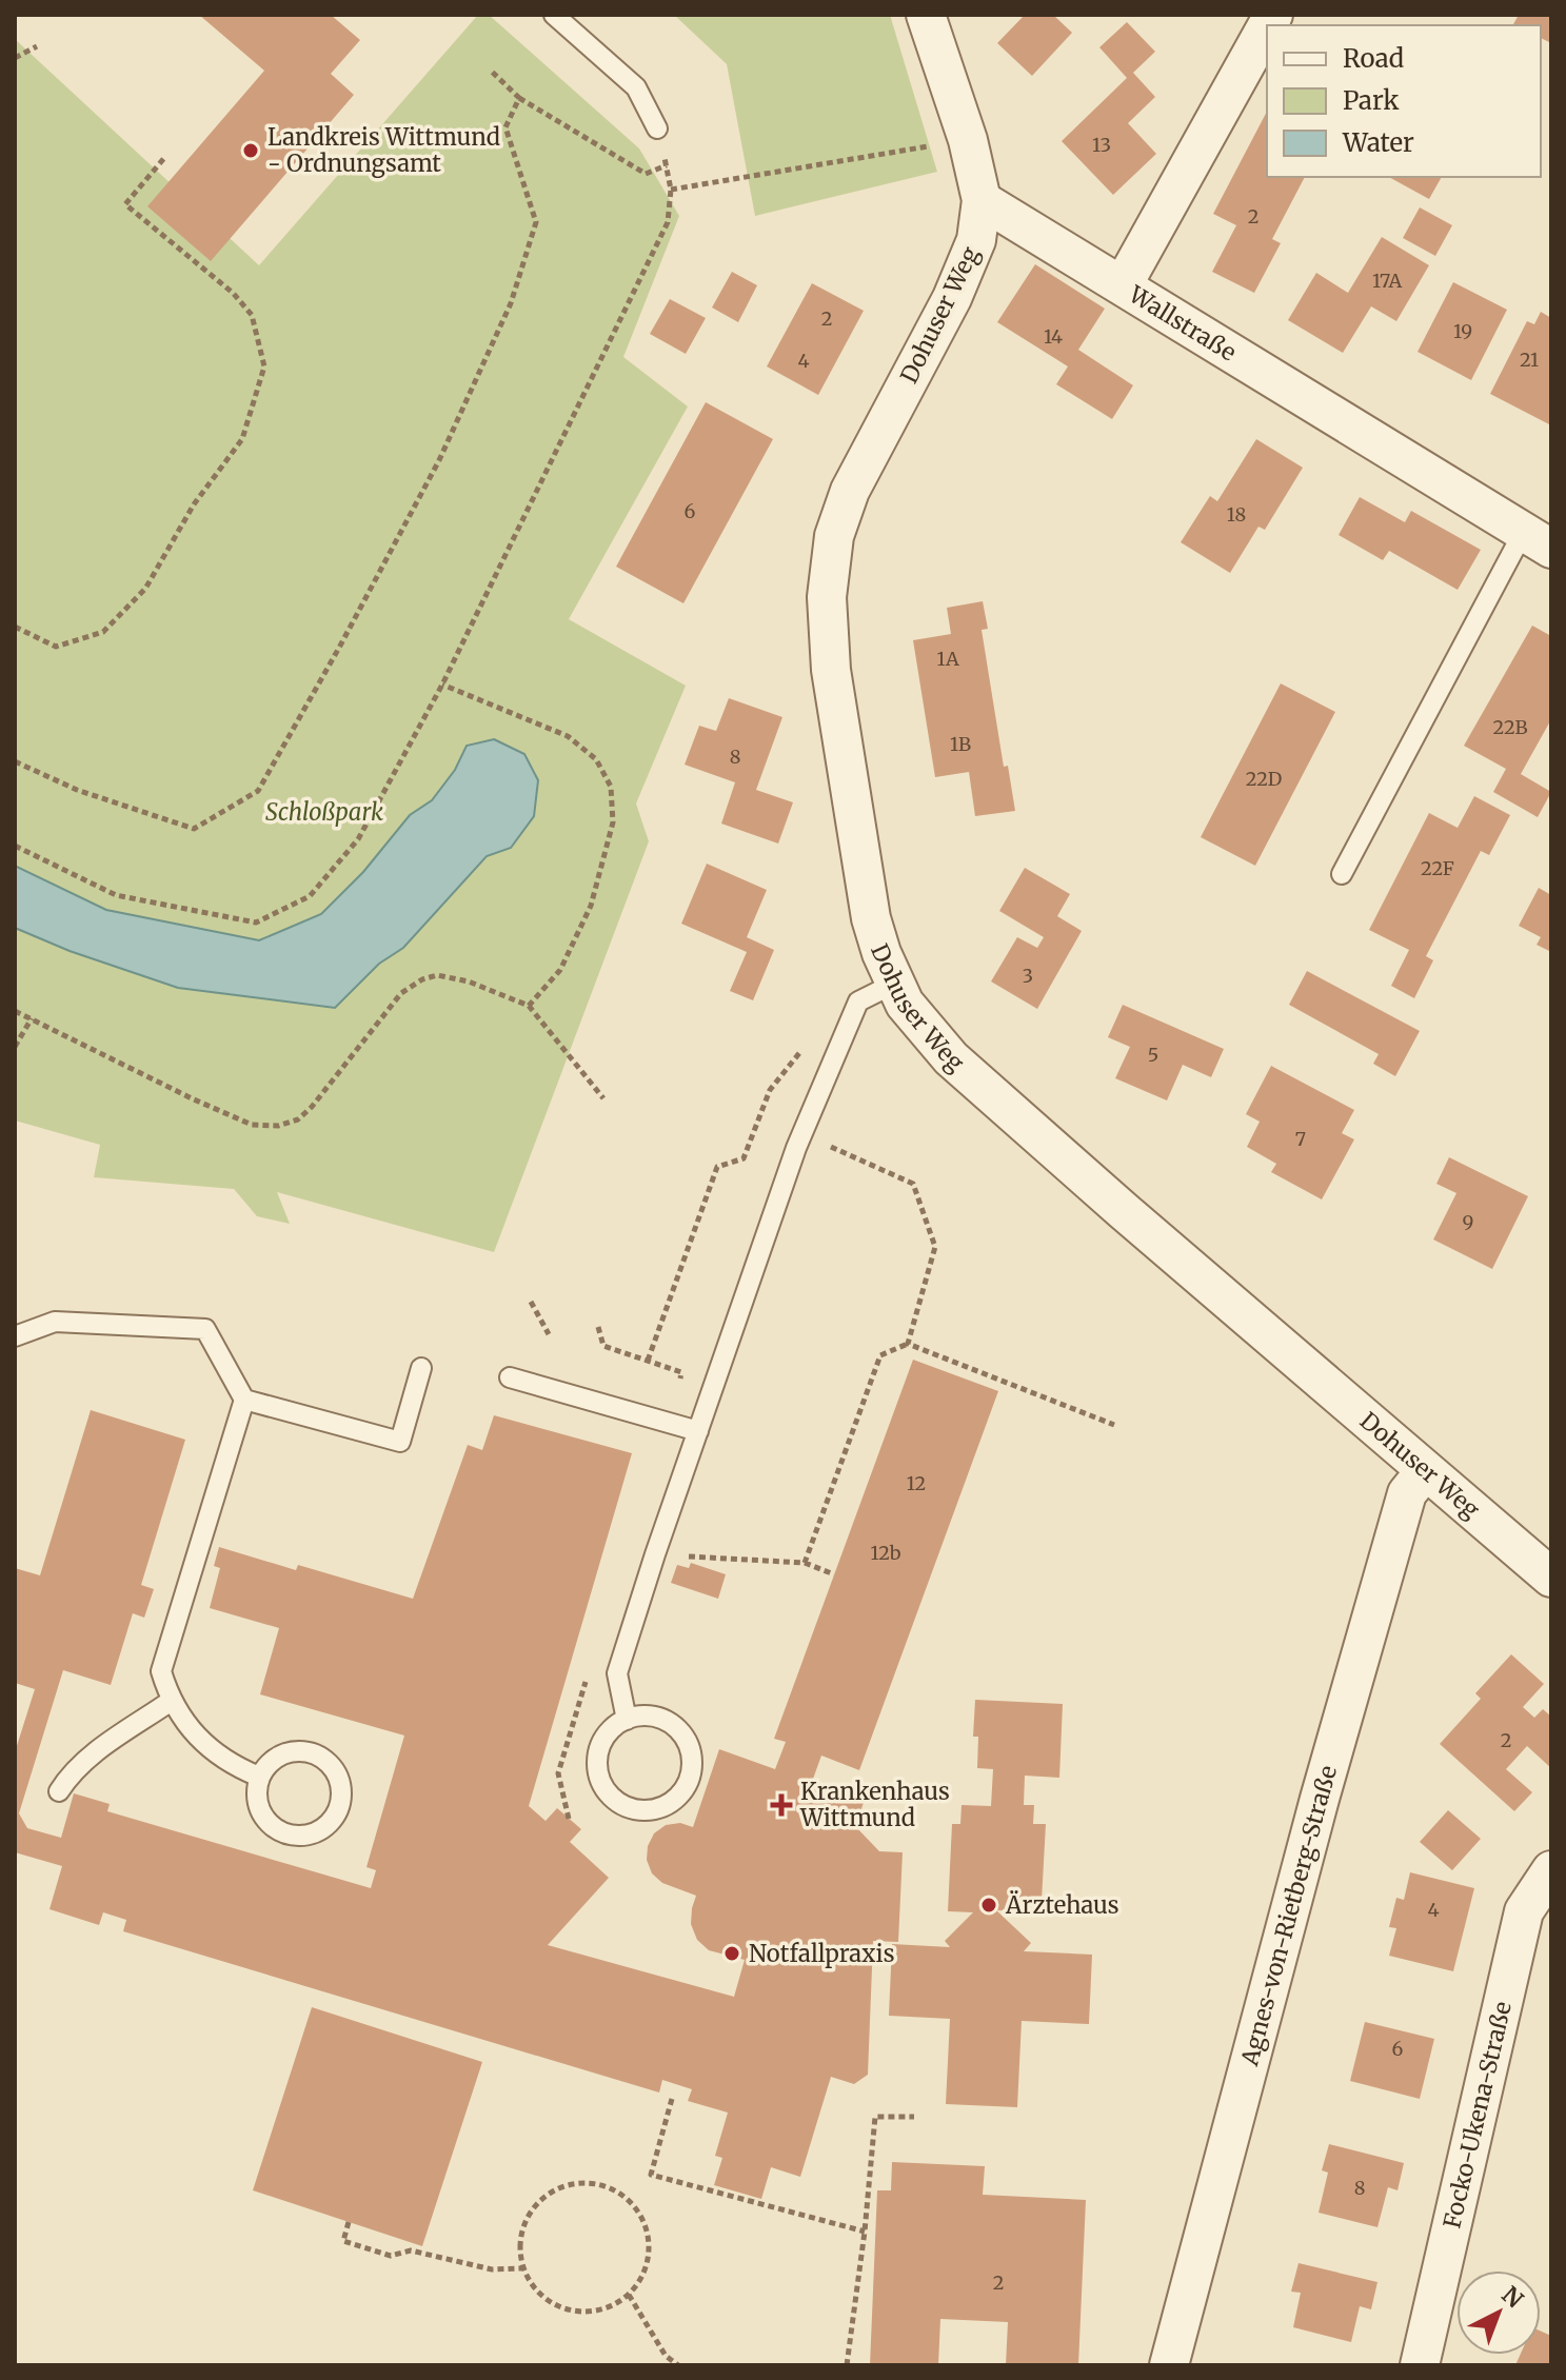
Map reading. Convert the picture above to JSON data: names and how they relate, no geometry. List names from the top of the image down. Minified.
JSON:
{"streets":{"street":["Dohuser Weg","Wallstraße","Agnes-von-Rietberg-Straße","Focko-Ukena-Straße"]},"crossings":[["Dohuser Weg","Wallstraße"],["Dohuser Weg","Agnes-von-Rietberg-Straße"]],"parks":["Schloßpark"],"places":{"other":["Landkreis Wittmund - Ordnungsamt","Ärztehaus","Notfallpraxis"],"health":["Krankenhaus Wittmund"]},"house_numbers":["13","2","17A","2","19","14","21","4","6","18","1A","22B","1B","8","22D","22F","3","5","7","9","12","12b","2","4","6","8","2"],"legend":["Road","Park","Water"],"north":"top right"}
